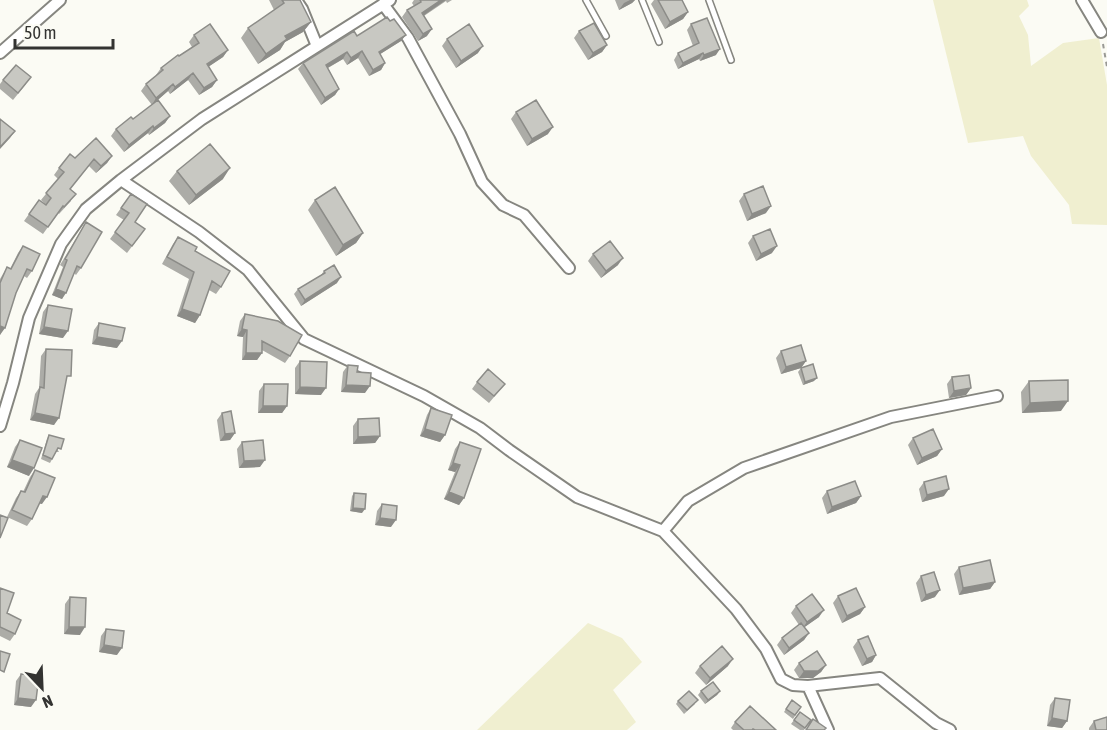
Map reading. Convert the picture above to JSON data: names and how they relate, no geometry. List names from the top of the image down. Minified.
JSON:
{"scale_bar":"50 m","north":"bottom right"}
